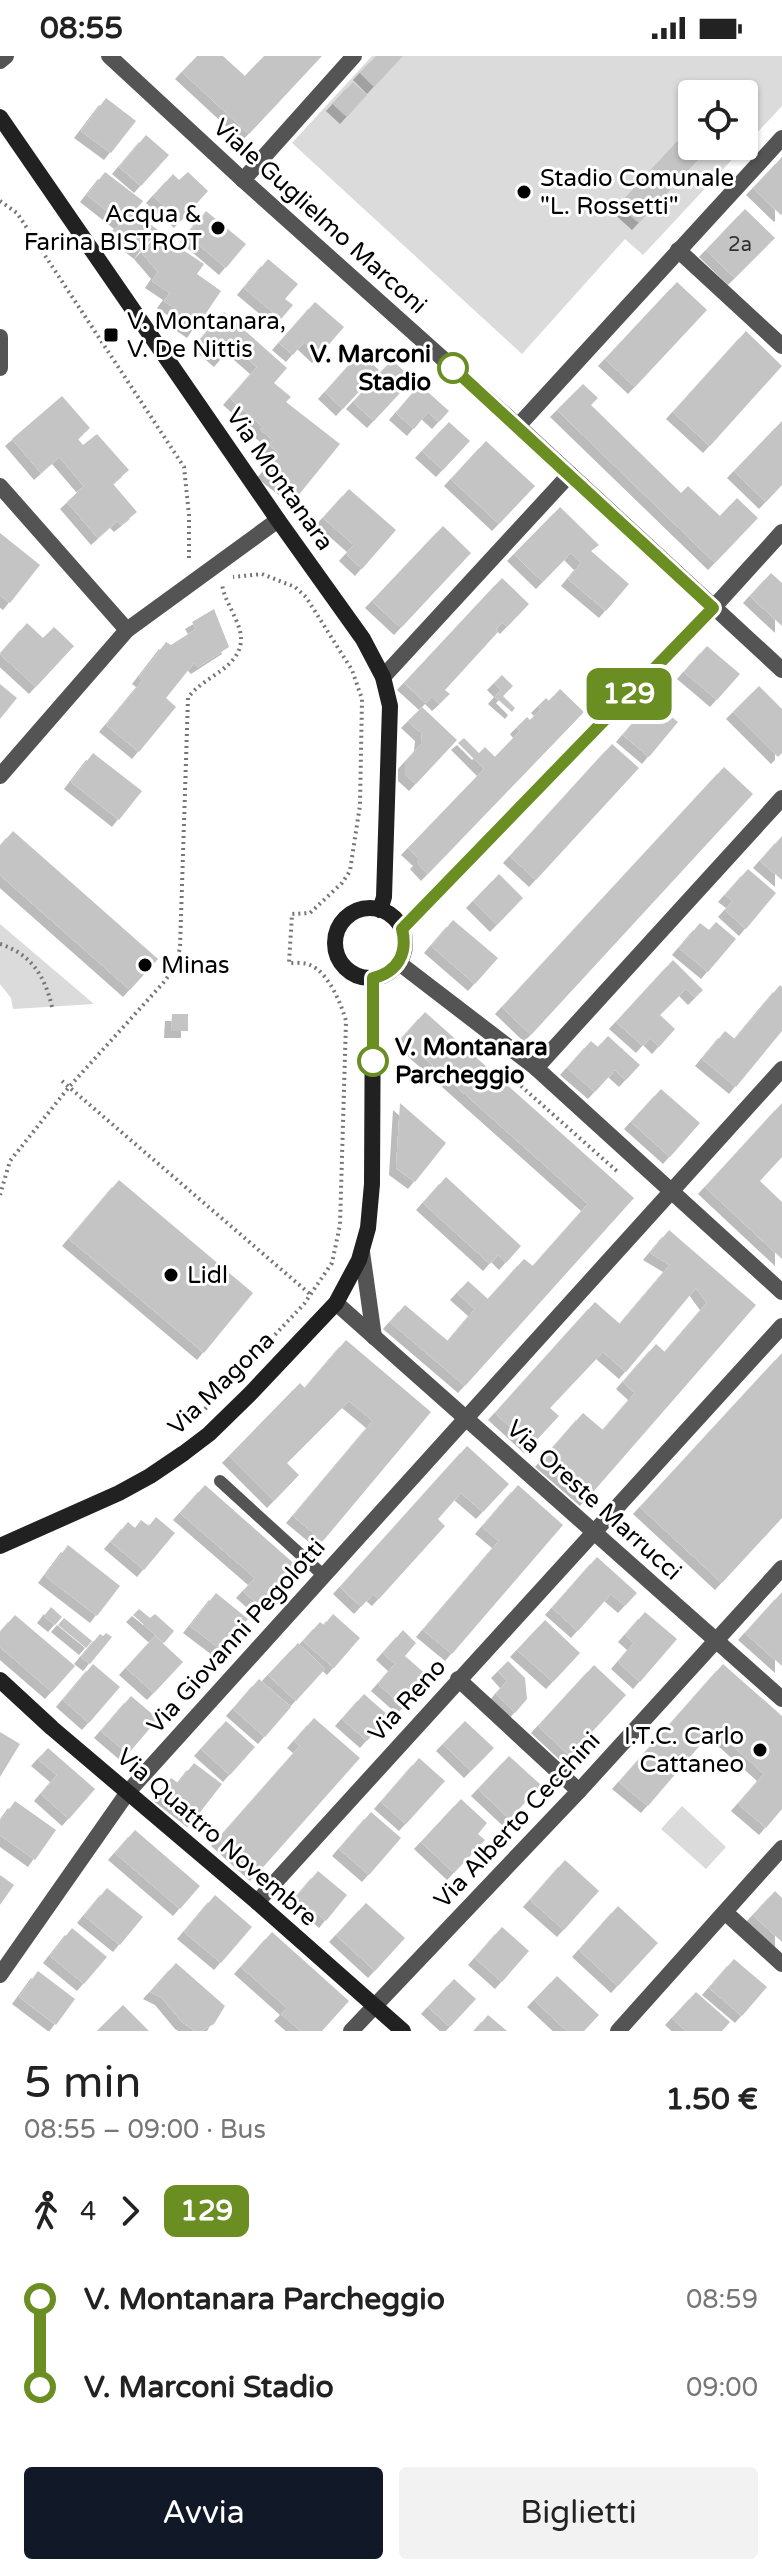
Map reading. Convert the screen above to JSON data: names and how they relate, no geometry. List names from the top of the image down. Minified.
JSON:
{"streets":{"main road":["Via Montanara","Via Magona","Via Quattro Novembre"],"street":["Viale Guglielmo Marconi","Via Oreste Marrucci","Via Giovanni Pegolotti","Via Reno","Via Alberto Cecchini"]},"crossings":[["Via Magona","Via Oreste Marrucci"],["Via Oreste Marrucci","Via Giovanni Pegolotti"],["Via Oreste Marrucci","Via Reno"],["Via Oreste Marrucci","Via Alberto Cecchini"],["Via Giovanni Pegolotti","Via Quattro Novembre"],["Via Reno","Via Quattro Novembre"],["Via Alberto Cecchini","Via Quattro Novembre"]],"places":{"other":["Stadio Comunale \"L. Rossetti\"","Acqua & Farina BISTROT","V. Marconi Stadio","Minas","V. Montanara Parcheggio","Lidl","I.T.C. Carlo Cattaneo"],"transit":["V. Montanara, V. De Nittis"]},"lines":["bus line 129"],"house_numbers":["2a"],"page":{"status":"08:55","on_map":"129","heading":["5 min","08:55 – 09:00 · Bus","1.50 €"],"legs":["4","129"],"list":[{"name":"V. Montanara Parcheggio","value":"08:59"},{"name":"V. Marconi Stadio","value":"09:00"}],"buttons":["Avvia","Biglietti"]}}
